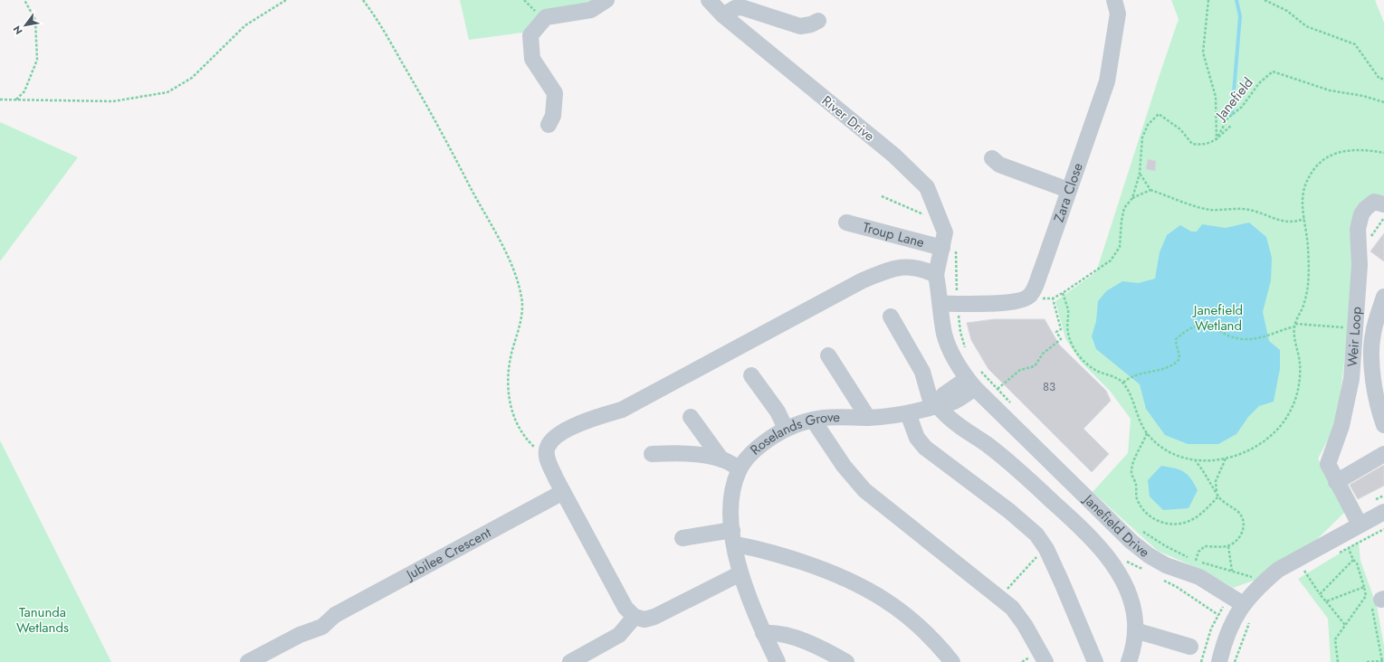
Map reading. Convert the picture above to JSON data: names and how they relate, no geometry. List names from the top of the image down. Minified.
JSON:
{"streets":{"street":["River Drive","Zara Close","Troup Lane","Weir Loop","Roselands Grove","Janefield Drive","Jubilee Crescent"],"path":["Janefield"]},"crossings":[["River Drive","Troup Lane"],["River Drive","Janefield Drive"],["Zara Close","Janefield Drive"],["Troup Lane","Janefield Drive"]],"parks":["Janefield Wetland","Tanunda Wetlands"],"house_numbers":["83"],"north":"bottom left"}
